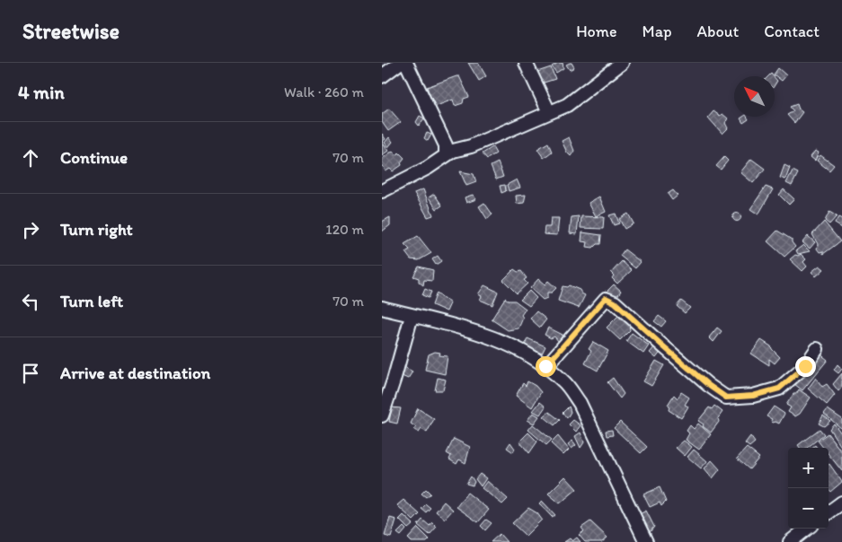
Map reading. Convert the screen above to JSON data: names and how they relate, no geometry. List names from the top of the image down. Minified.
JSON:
{"north":"top left","page":{"header":"Streetwise","nav":["Home","Map","About","Contact"],"heading":["4 min","Walk · 260 m"],"list":[["Continue","70 m"],["Turn right","120 m"],["Turn left","70 m"],"Arrive at destination"],"map_buttons":["+","−"]}}
